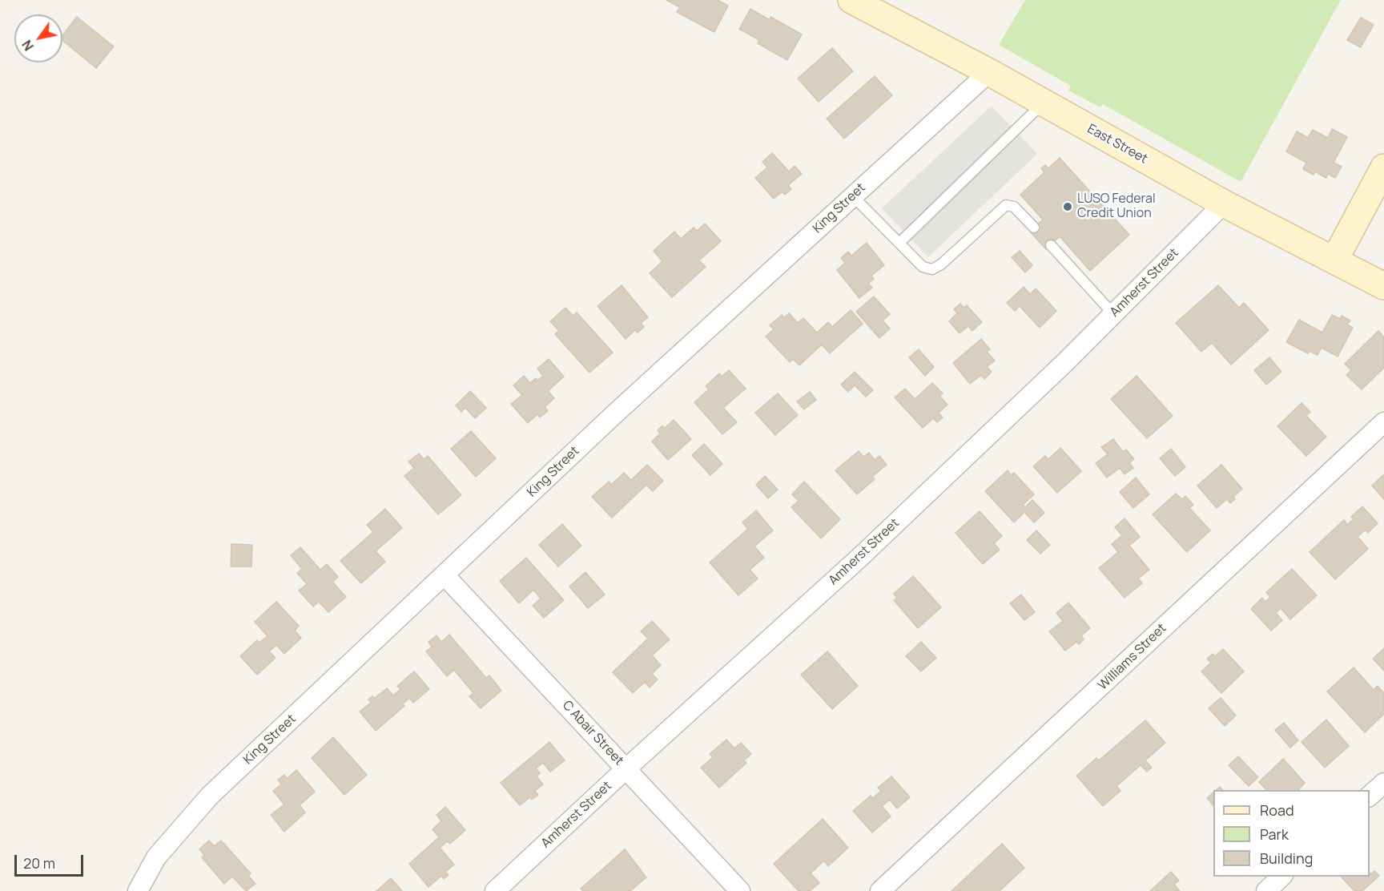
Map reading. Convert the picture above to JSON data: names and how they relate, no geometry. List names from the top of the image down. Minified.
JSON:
{"streets":{"main road":["East Street"],"street":["King Street","Amherst Street","Williams Street","C Abair Street"]},"crossings":[["East Street","King Street"],["East Street","Amherst Street"],["King Street","C Abair Street"],["Amherst Street","C Abair Street"]],"places":["LUSO Federal Credit Union"],"legend":["Road","Park","Building"],"scale_bar":"20 m","north":"bottom left"}
